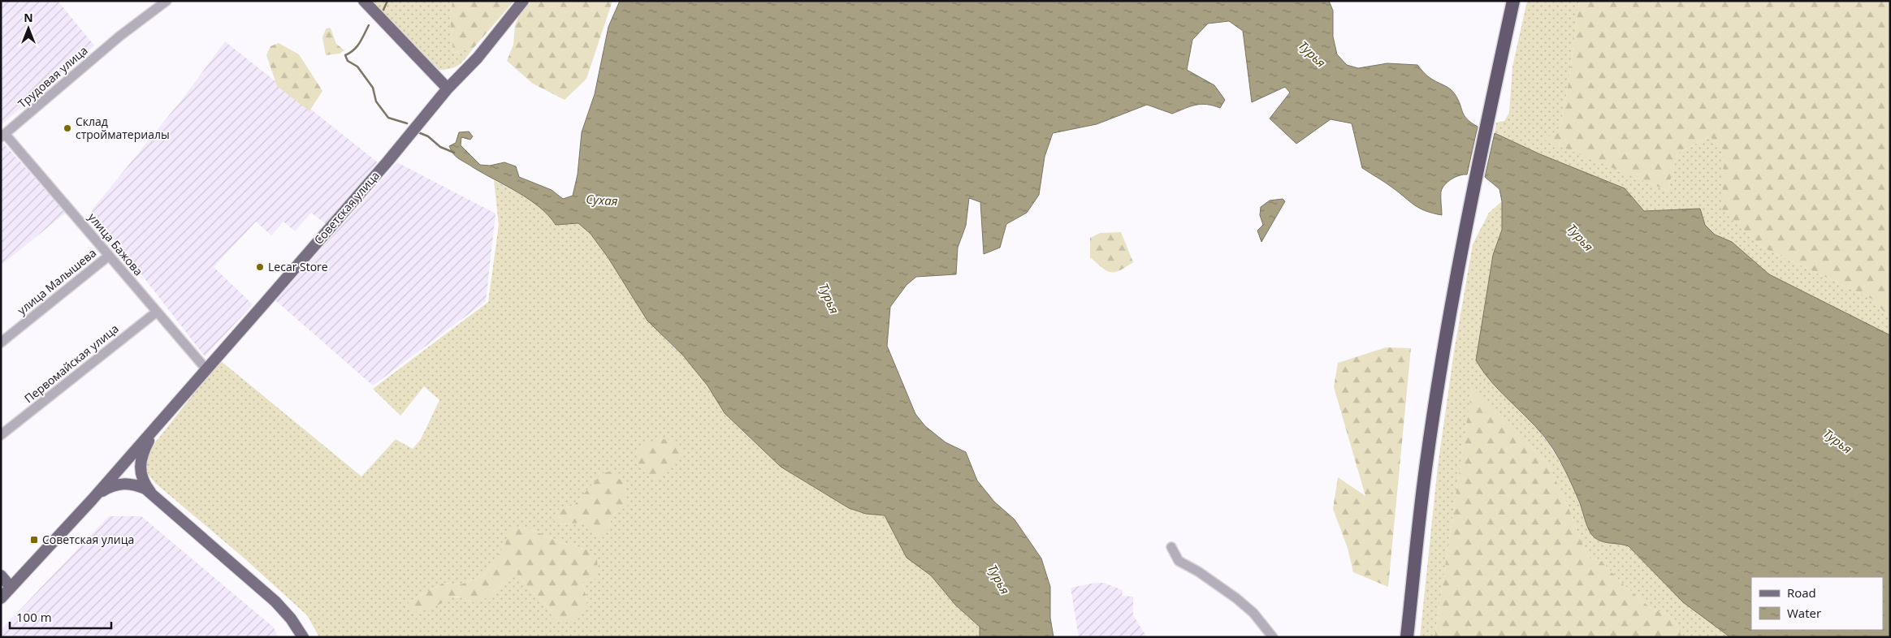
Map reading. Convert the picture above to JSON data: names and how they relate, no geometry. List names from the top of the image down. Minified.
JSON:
{"streets":{"main road":["Советская улица"],"street":["Трудовая улица","улица Бажова","улица Малышева","Первомайская улица"]},"crossings":[["Трудовая улица","улица Бажова"],["Советская улица","улица Бажова"],["улица Бажова","улица Малышева"],["улица Бажова","Первомайская улица"]],"water":["Турья","Сухая"],"places":{"other":["Склад стройматериалы","Lecar Store"],"transit":["Советская улица"]},"legend":["Road","Water"],"scale_bar":"100 m","north":"top"}
